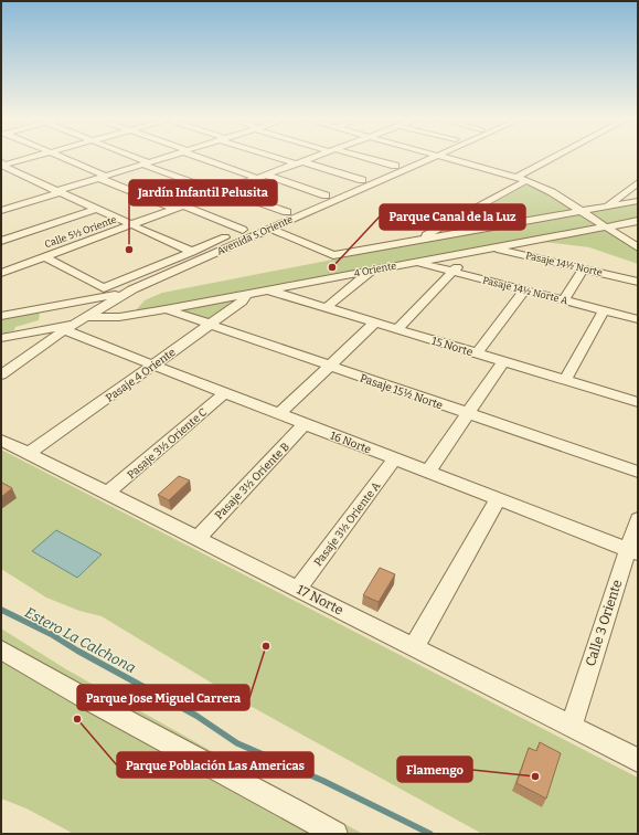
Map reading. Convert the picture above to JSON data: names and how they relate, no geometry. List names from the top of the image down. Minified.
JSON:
{"streets":{"street":["Calle 5½ Oriente","Avenida 5 Oriente","Pasaje 14½ Norte","4 Oriente","Pasaje 14½ Norte A","15 Norte","Pasaje 4 Oriente","Pasaje 15½ Norte","16 Norte","Pasaje 3½ Oriente C","Pasaje 3½ Oriente B","Pasaje 3½ Oriente A","17 Norte","Calle 3 Oriente"]},"crossings":[["Avenida 5 Oriente","4 Oriente"],["Avenida 5 Oriente","16 Norte"],["Pasaje 14½ Norte","4 Oriente"],["4 Oriente","Pasaje 14½ Norte A"],["4 Oriente","15 Norte"],["4 Oriente","Pasaje 4 Oriente"],["4 Oriente","Pasaje 15½ Norte"],["4 Oriente","16 Norte"],["Pasaje 4 Oriente","Pasaje 15½ Norte"],["Pasaje 4 Oriente","16 Norte"],["Pasaje 4 Oriente","17 Norte"],["16 Norte","Pasaje 3½ Oriente C"],["16 Norte","Pasaje 3½ Oriente B"],["16 Norte","Pasaje 3½ Oriente A"],["16 Norte","Calle 3 Oriente"],["Pasaje 3½ Oriente C","17 Norte"],["Pasaje 3½ Oriente B","17 Norte"],["Pasaje 3½ Oriente A","17 Norte"],["17 Norte","Calle 3 Oriente"]],"water":["Estero La Calchona"],"places":["Jardín Infantil Pelusita","Parque Canal de la Luz","Parque Jose Miguel Carrera","Parque Población Las Americas","Flamengo"]}
